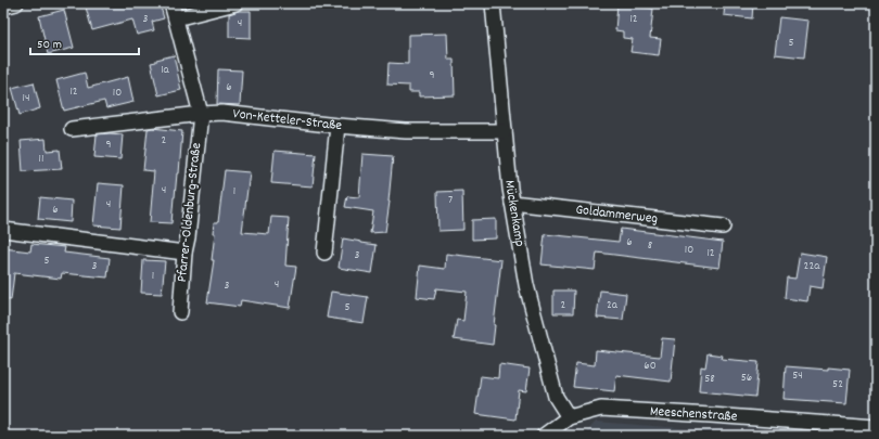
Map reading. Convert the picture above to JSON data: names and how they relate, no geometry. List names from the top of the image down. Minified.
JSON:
{"streets":{"street":["Von-Ketteler-Straße","Pfarrer-Oldenburg-Straße","Mückenkamp","Goldammerweg","Meeschenstraße"]},"crossings":[["Von-Ketteler-Straße","Pfarrer-Oldenburg-Straße"],["Von-Ketteler-Straße","Mückenkamp"],["Mückenkamp","Goldammerweg"],["Mückenkamp","Meeschenstraße"]],"house_numbers":["3","12","4","5","1a","9","6","12","10","14","2","9","11","4","1","7","4","6","6","8","10","12","3","5","3","22a","1","4","3","2","2a","5","60","54","56","58","52"],"scale_bar":"50 m"}
